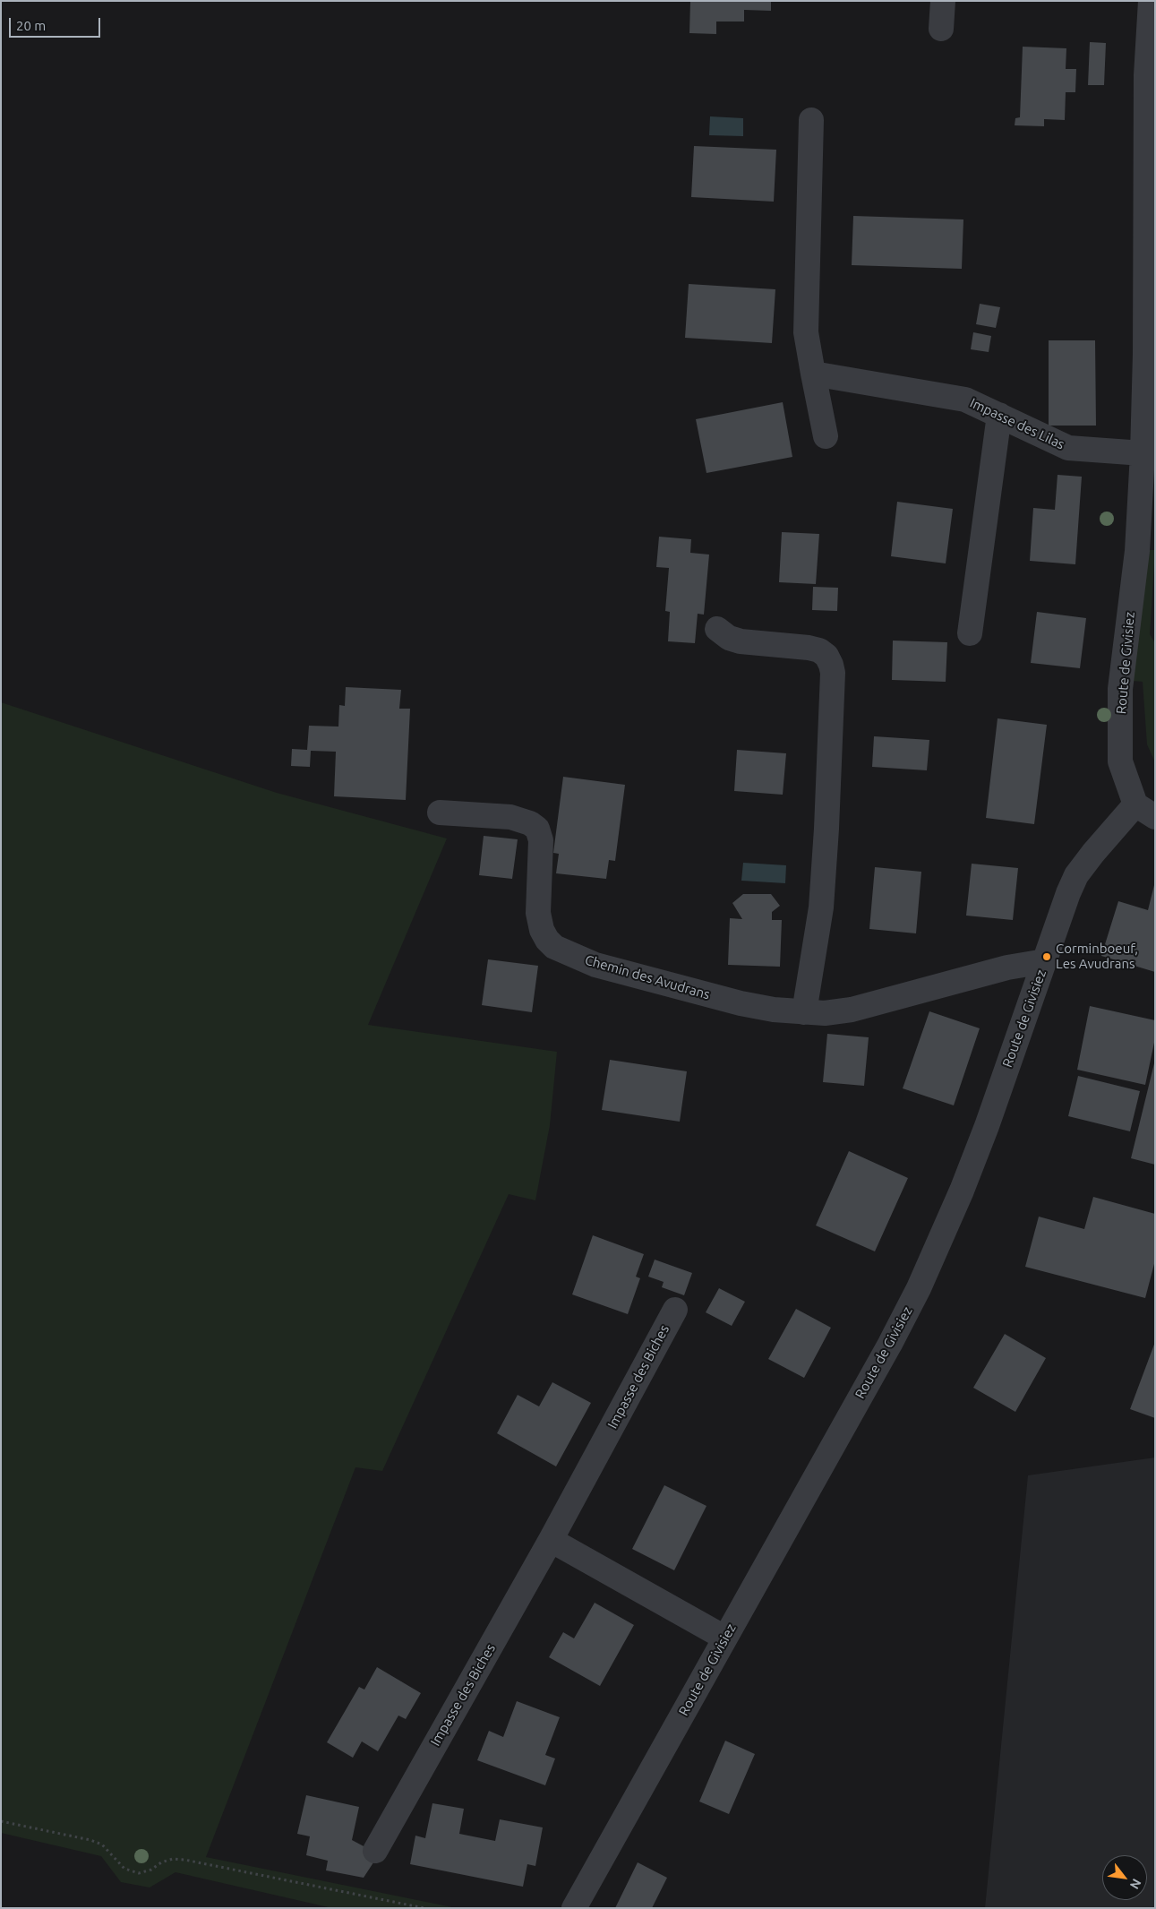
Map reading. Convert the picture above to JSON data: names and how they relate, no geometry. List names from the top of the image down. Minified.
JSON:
{"streets":{"street":["Impasse des Lilas","Route de Givisiez","Chemin des Avudrans","Impasse des Biches"]},"crossings":[["Impasse des Lilas","Route de Givisiez"],["Route de Givisiez","Chemin des Avudrans"]],"places":["Corminboeuf, Les Avudrans"],"scale_bar":"20 m","north":"bottom right"}
